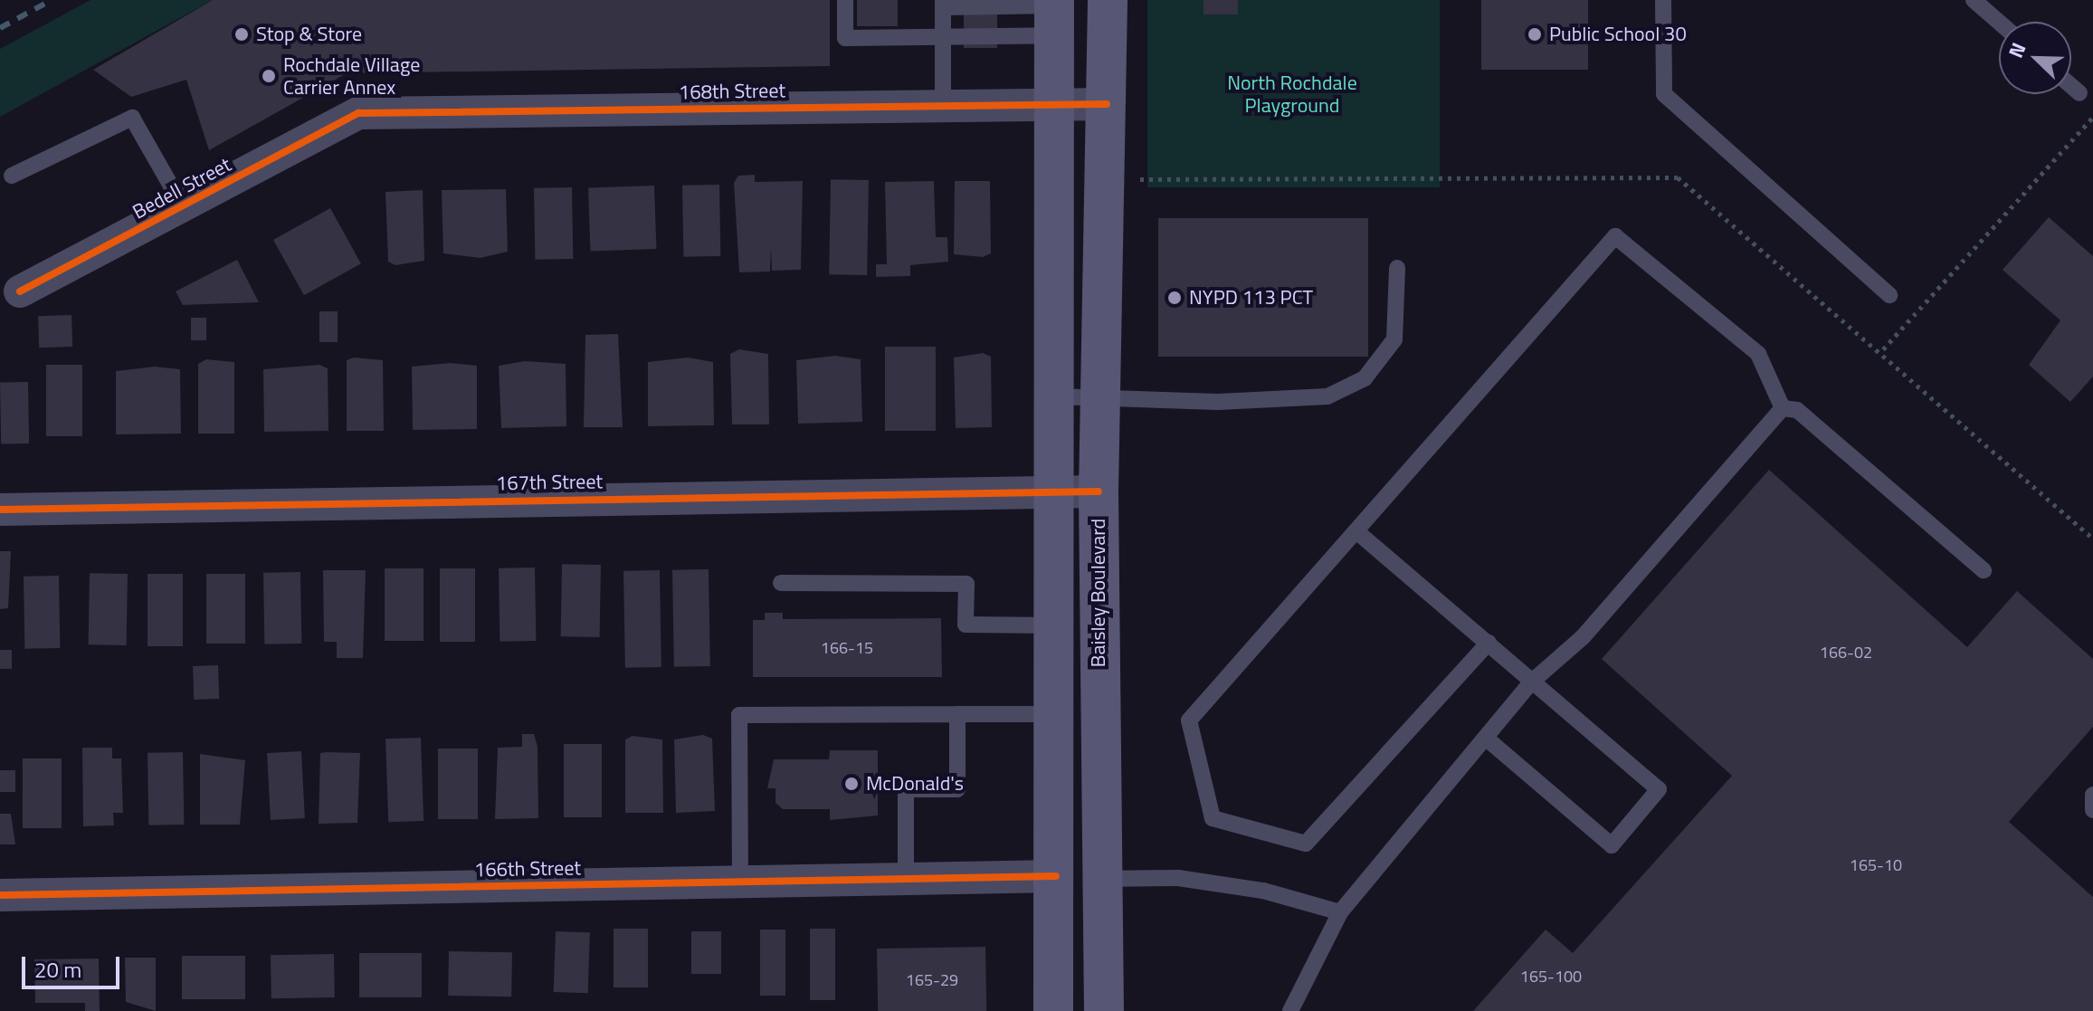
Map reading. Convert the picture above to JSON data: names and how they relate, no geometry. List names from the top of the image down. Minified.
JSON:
{"streets":{"main road":["Baisley Boulevard"],"street":["168th Street","Bedell Street","167th Street","166th Street"]},"crossings":[["168th Street","Bedell Street"],["168th Street","Baisley Boulevard"],["167th Street","Baisley Boulevard"]],"parks":["North Rochdale Playground"],"places":["Stop & Store","Public School 30","Rochdale Village Carrier Annex","NYPD 113 PCT","McDonald's"],"house_numbers":["166-15","166-02","165-10","165-100","165-29"],"scale_bar":"20 m","north":"top left"}
